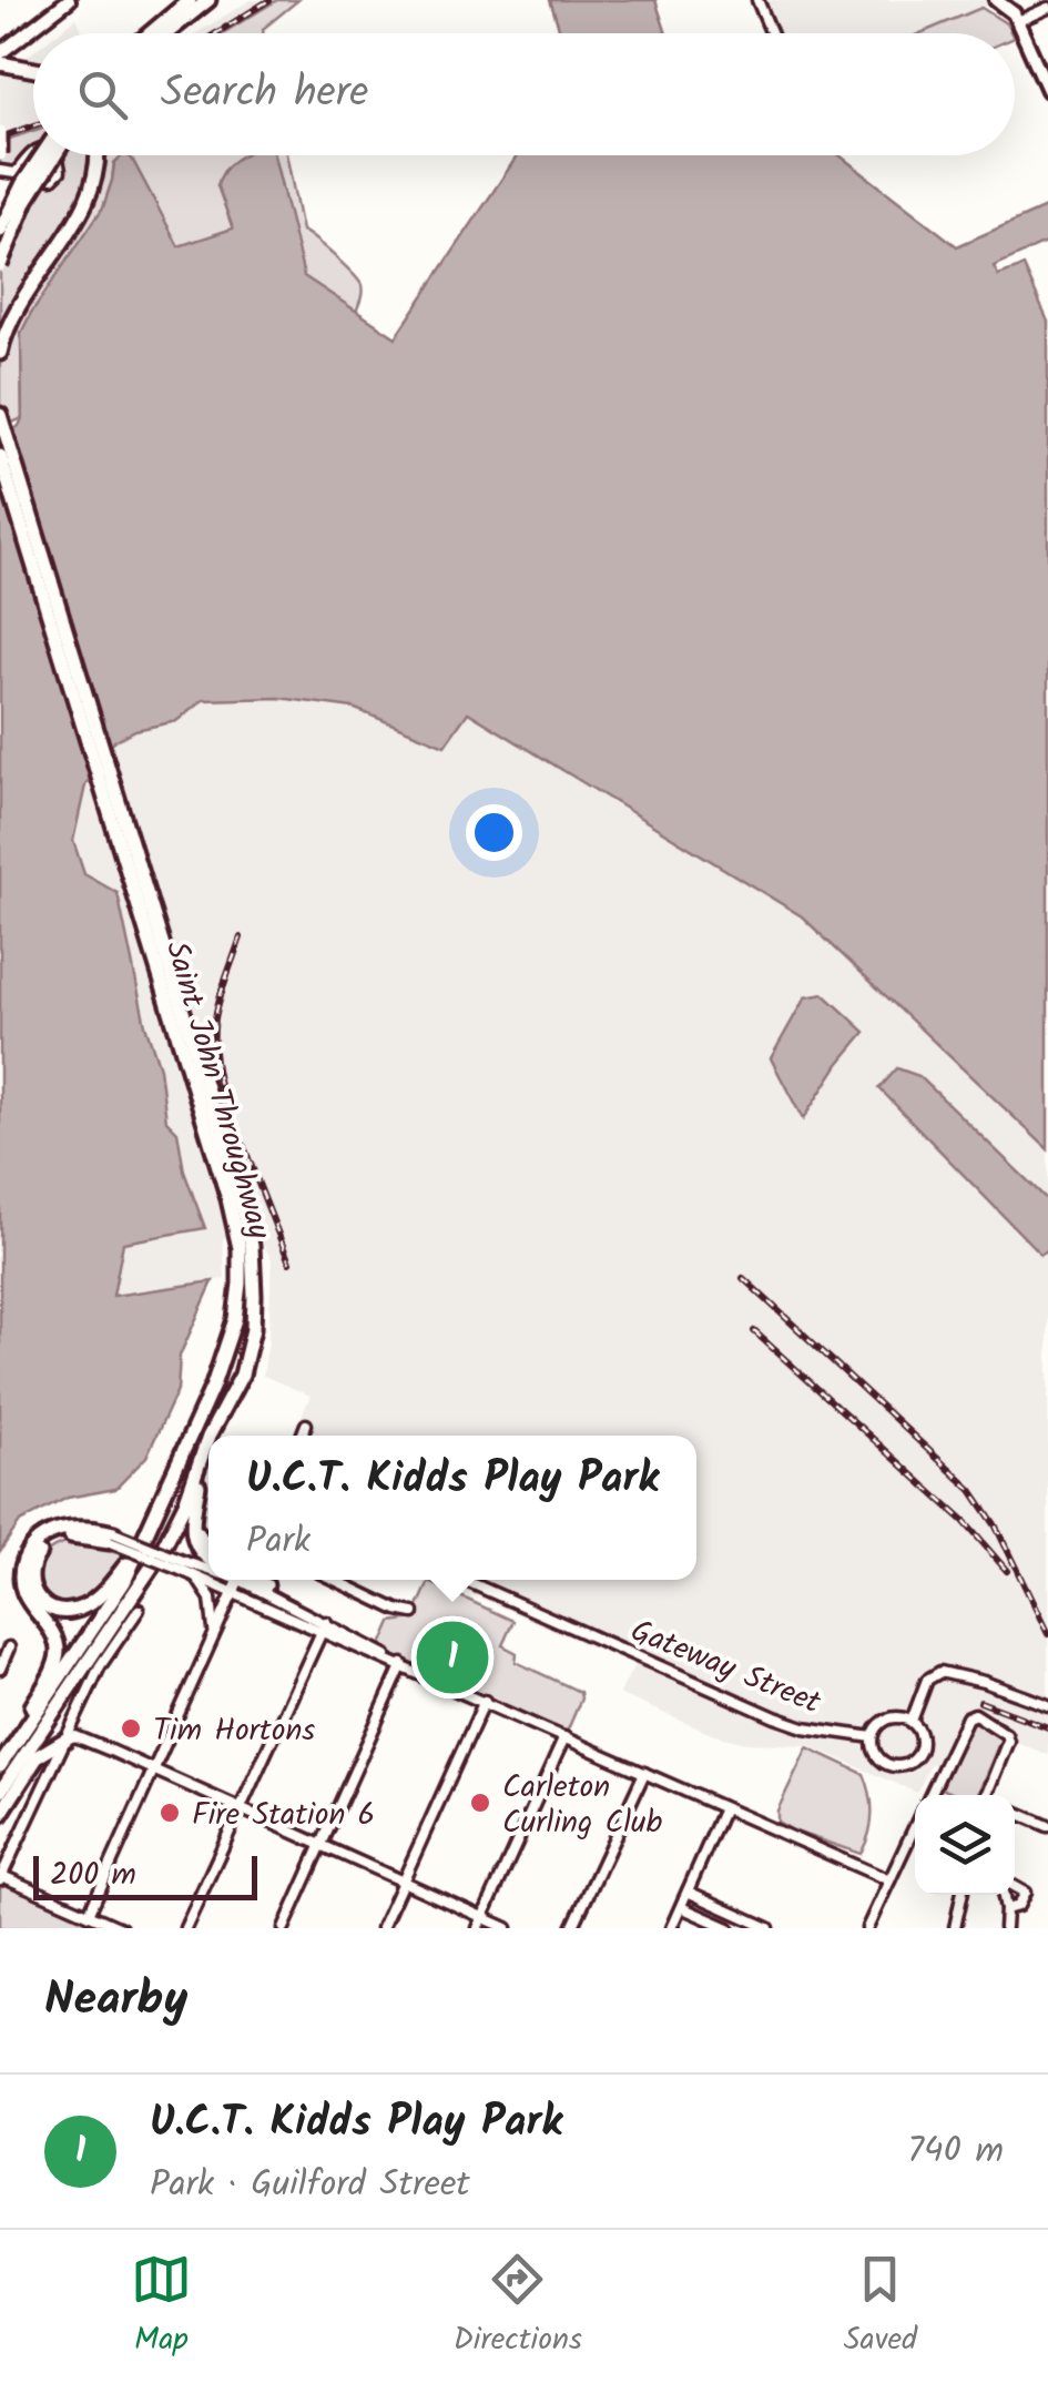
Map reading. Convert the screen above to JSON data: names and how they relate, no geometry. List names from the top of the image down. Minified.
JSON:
{"streets":{"highway":["Saint John Throughway"],"street":["Gateway Street"]},"places":["Tim Hortons","Carleton Curling Club","Fire Station 6"],"scale_bar":"200 m","page":{"search":"Search here","popup":["U.C.T. Kidds Play Park","Park"],"pins":"1","scale":"200 m","heading":"Nearby","list":[{"mark":"1","name":"U.C.T. Kidds Play Park","note":"Park · Guilford Street","value":"740 m"}],"nav":["Map","Directions","Saved"]}}
